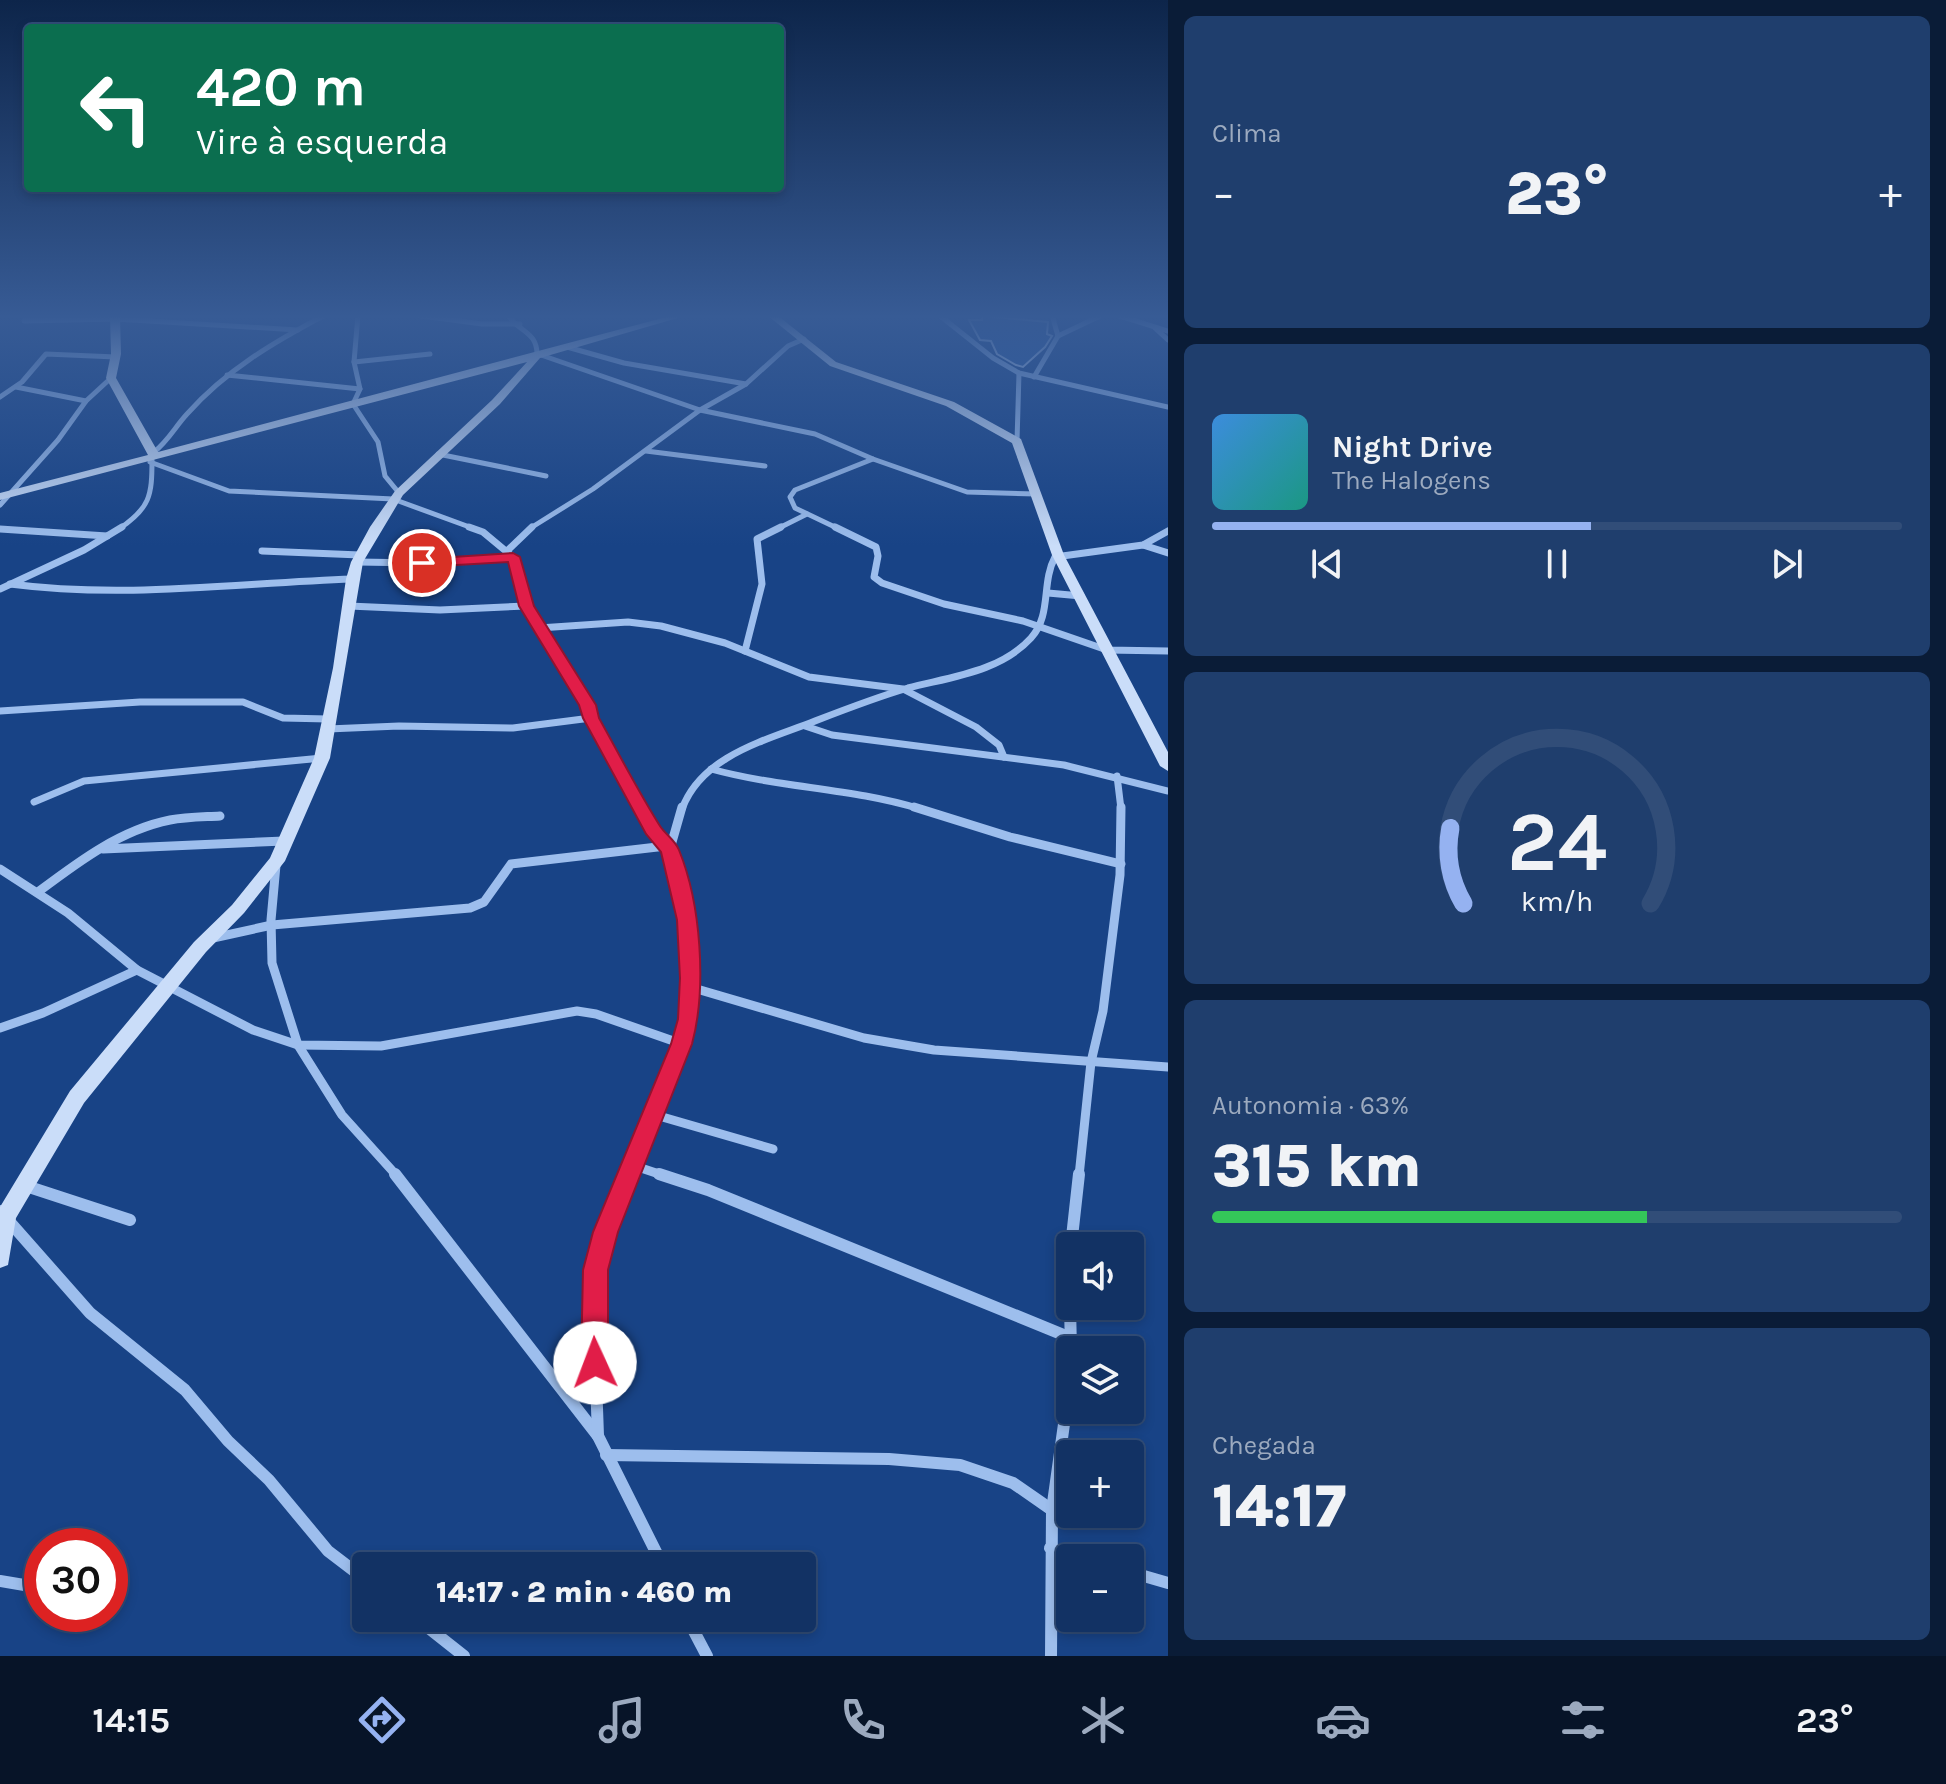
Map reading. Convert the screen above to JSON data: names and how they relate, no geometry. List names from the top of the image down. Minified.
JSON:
{"page":{"tile":["Clima",["Autonomia · 63%","315 km"],["Chegada","14:17"]],"turn":["420 m","Vire à esquerda"],"heat":["−","23°","+"],"song":["Night Drive","The Halogens"],"map_buttons":["+","−"],"limit":"30","trip":"14:17 · 2 min · 460 m","tabs":["14:15","23°"],"gauge":["24","km/h"]}}
